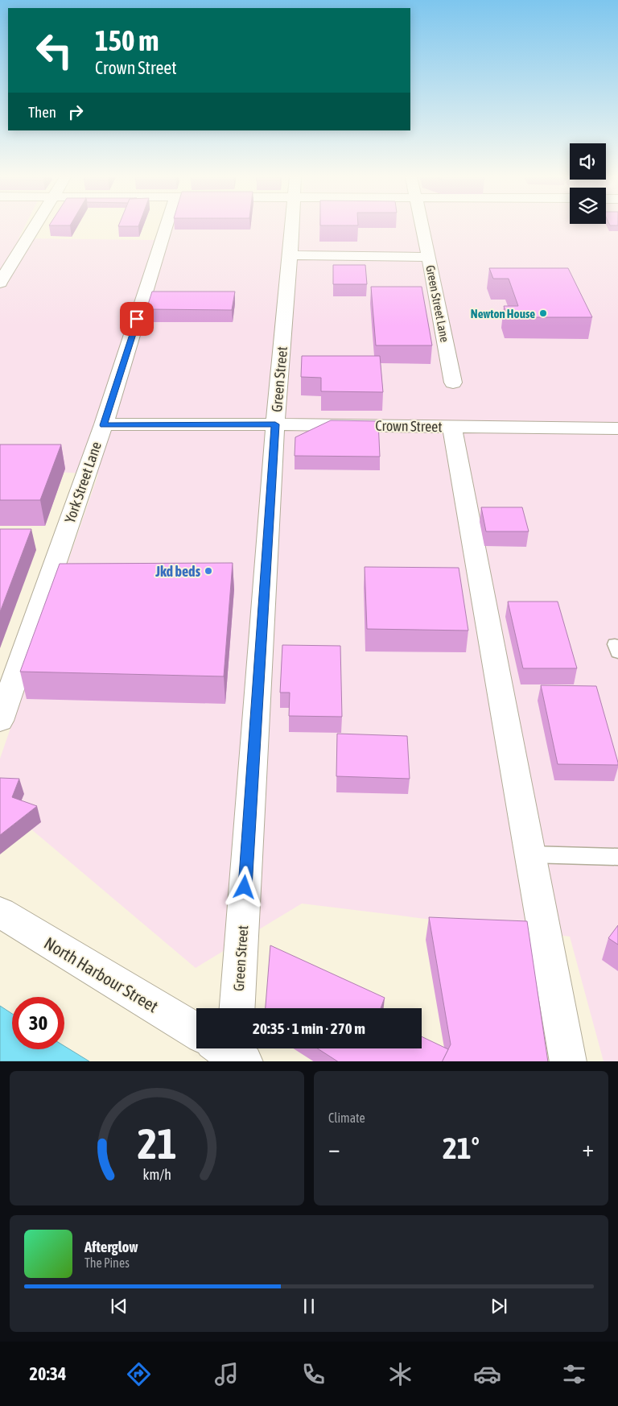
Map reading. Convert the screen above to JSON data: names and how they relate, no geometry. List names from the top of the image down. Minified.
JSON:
{"streets":{"street":["Green Street Lane","Green Street","Crown Street","York Street Lane","North Harbour Street"]},"crossings":[["Green Street","Crown Street"],["Crown Street","York Street Lane"]],"places":["Newton House","Jkd beds"],"page":{"turn":["150 m","Crown Street"],"then":"Then","limit":"30","trip":"20:35 · 1 min · 270 m","tile":"Climate","heat":["−","21°","+"],"song":["Afterglow","The Pines"],"tabs":"20:34","gauge":["21","km/h"]}}
